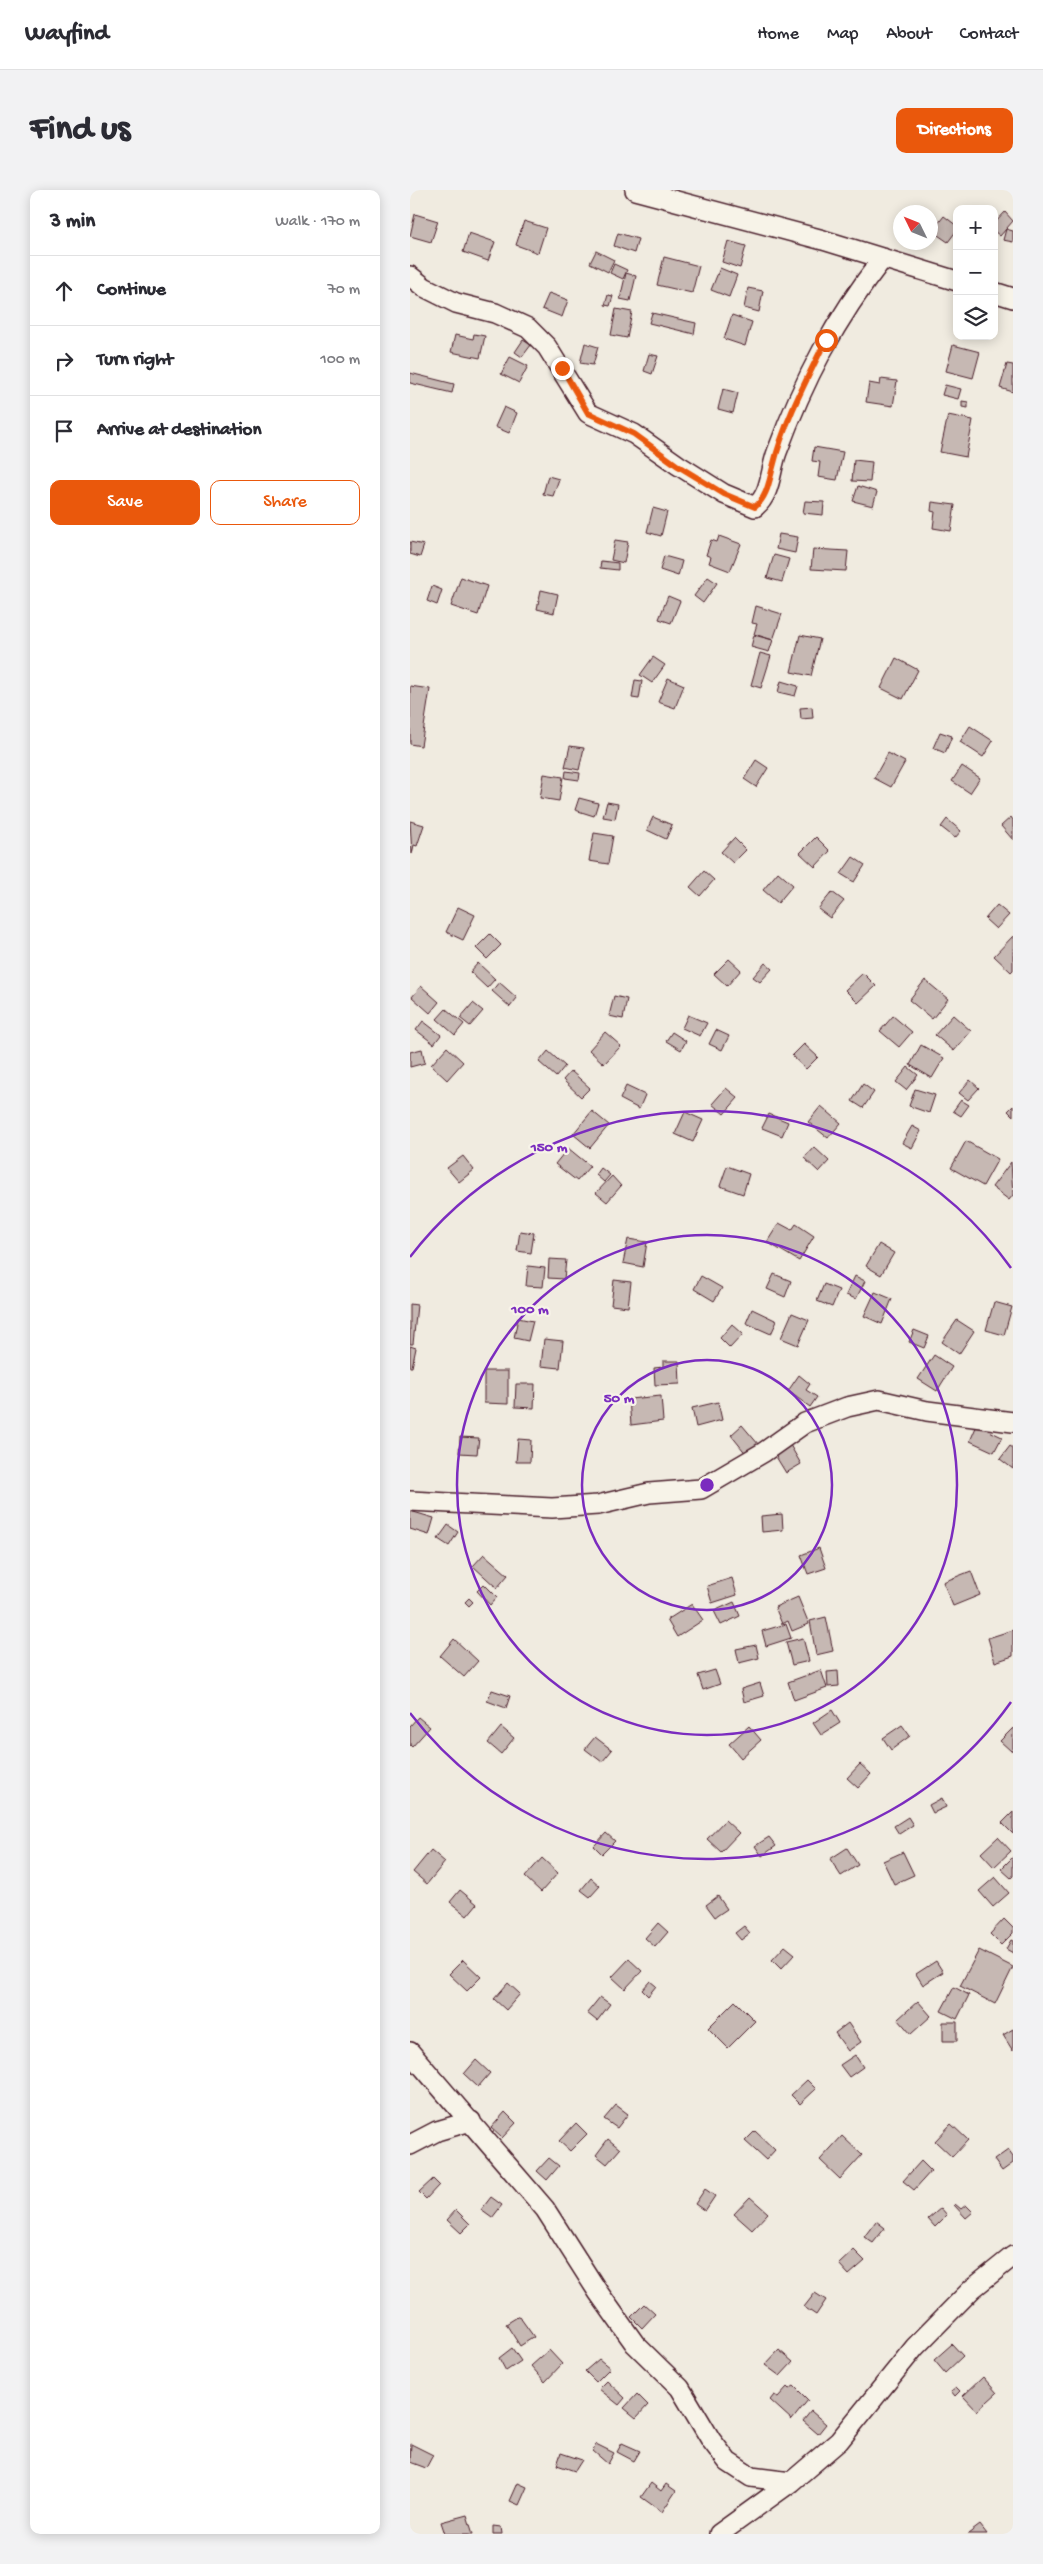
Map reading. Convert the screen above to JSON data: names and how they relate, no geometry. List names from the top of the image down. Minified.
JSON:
{"north":"top left","page":{"header":"Wayfind","nav":["Home","Map","About","Contact"],"buttons":["Directions",["Save","Share"]],"title":"Find us","heading":["3 min","Walk · 170 m"],"map_buttons":["+","−"],"list":[["Continue","70 m"],["Turn right","100 m"],"Arrive at destination"]},"rings":["150 m","100 m","50 m"]}
